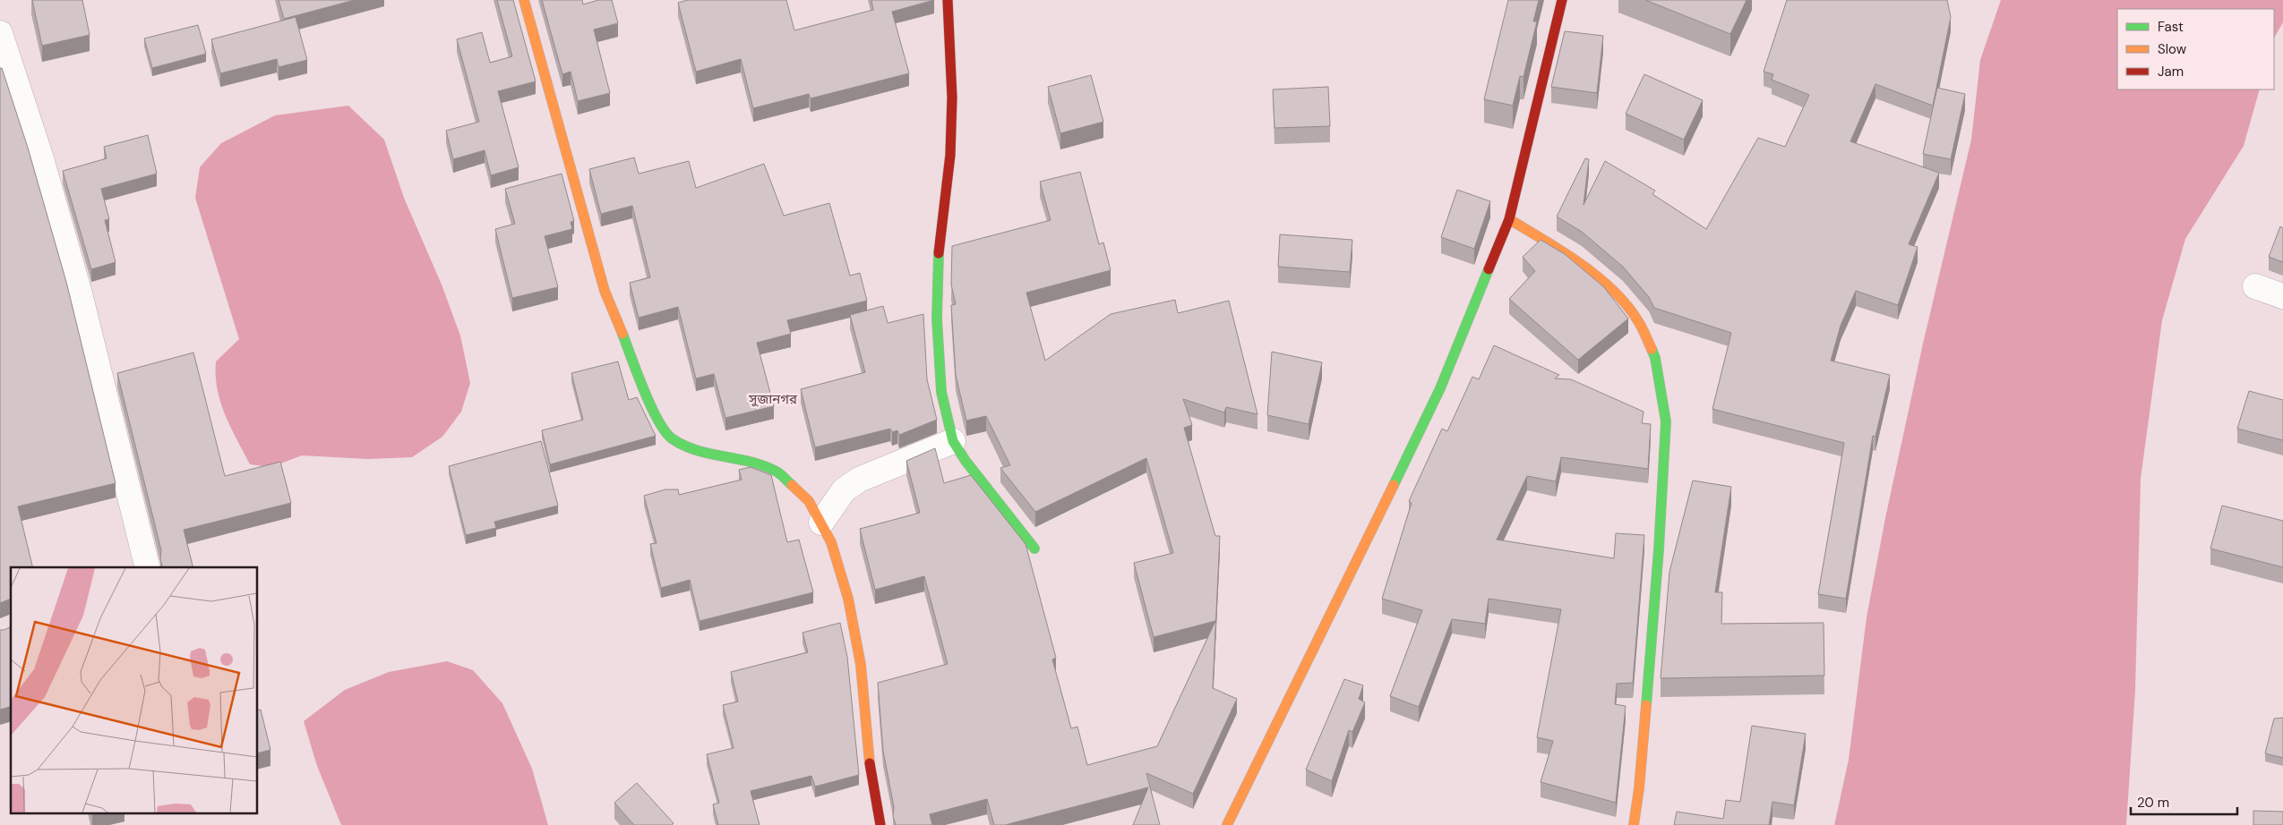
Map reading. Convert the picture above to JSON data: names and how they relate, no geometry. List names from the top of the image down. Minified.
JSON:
{"districts":["সুজানগর"],"legend":["Fast","Slow","Jam"],"scale_bar":"20 m"}
